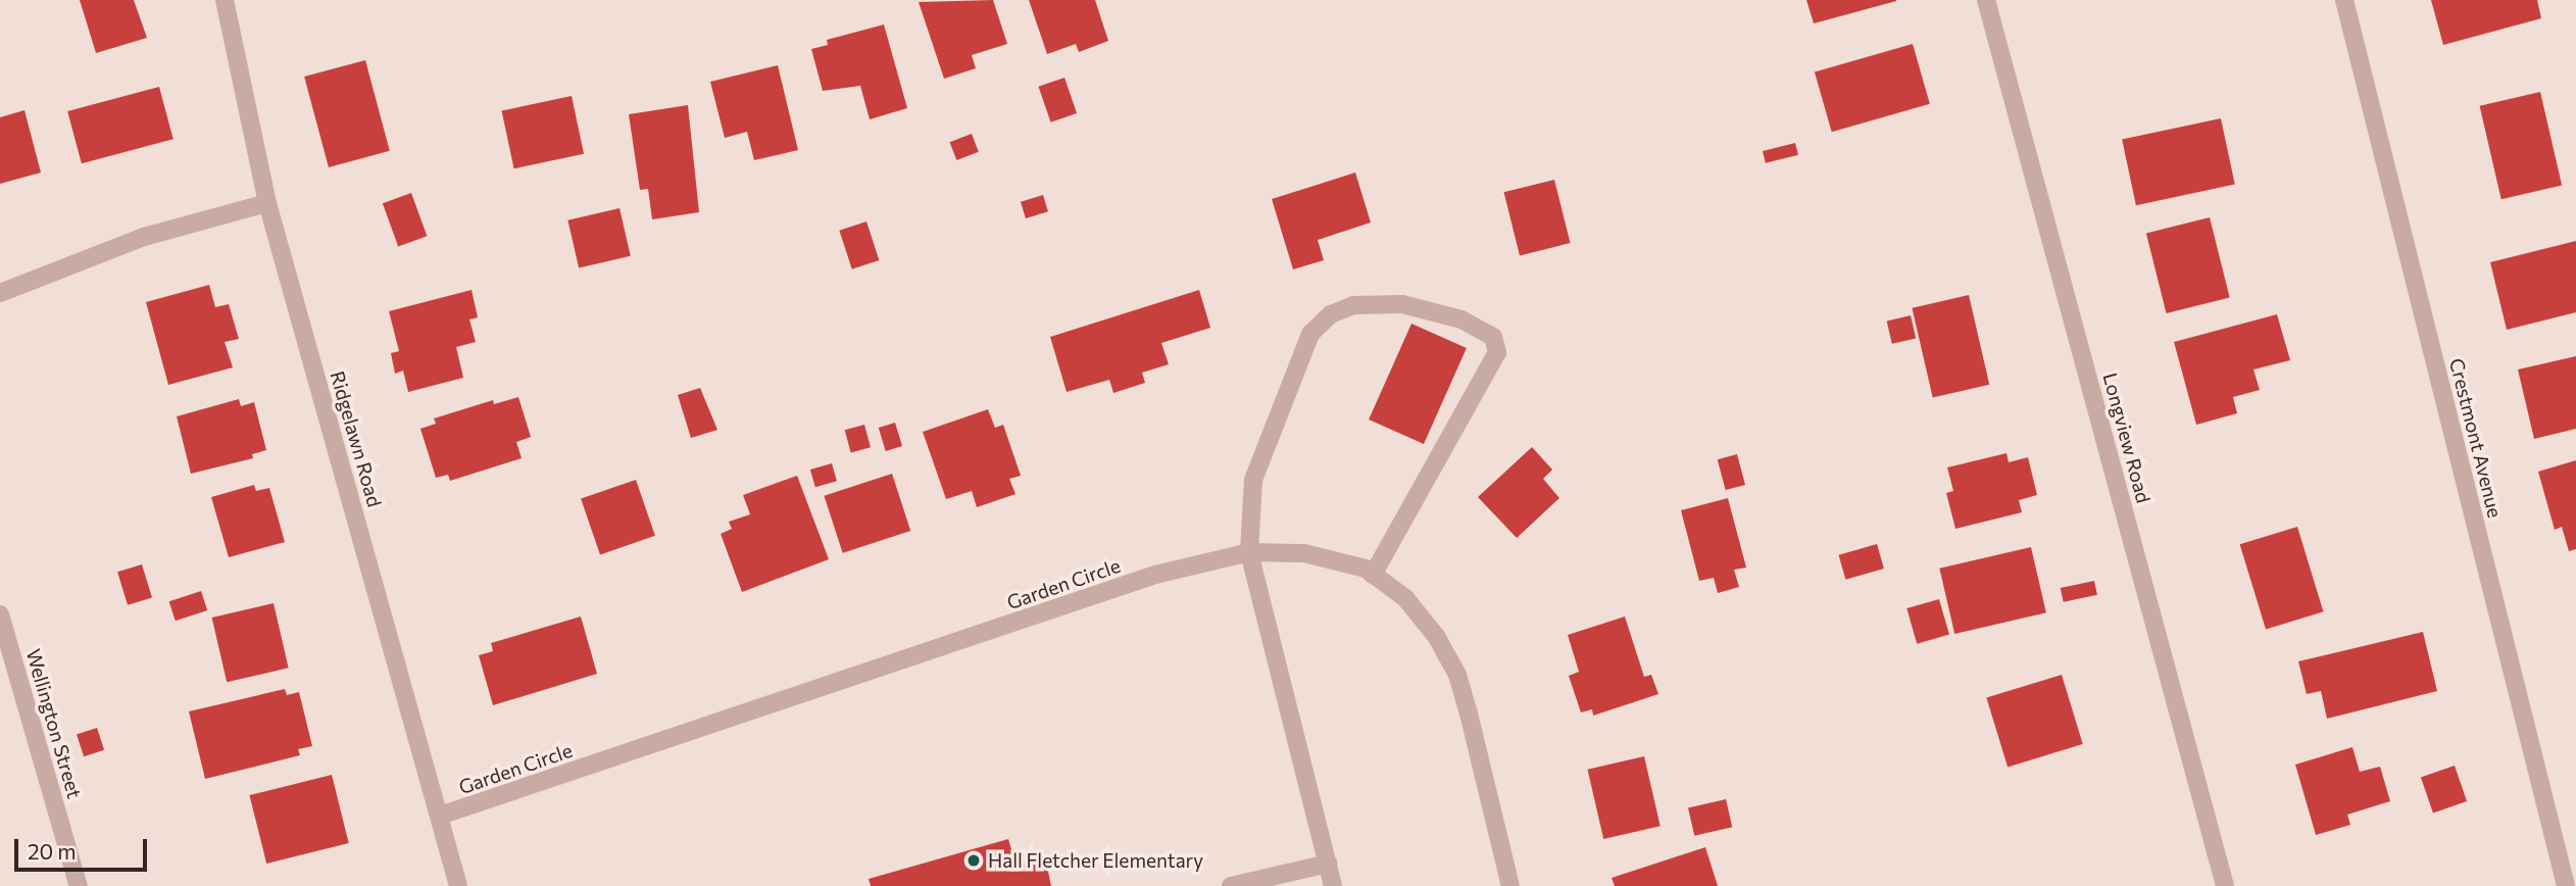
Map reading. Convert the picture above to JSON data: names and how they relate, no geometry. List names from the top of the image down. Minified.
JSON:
{"streets":{"street":["Longview Road","Crestmont Avenue","Ridgelawn Road","Garden Circle","Wellington Street"]},"crossings":[["Ridgelawn Road","Garden Circle"]],"places":["Hall Fletcher Elementary"],"scale_bar":"20 m"}
